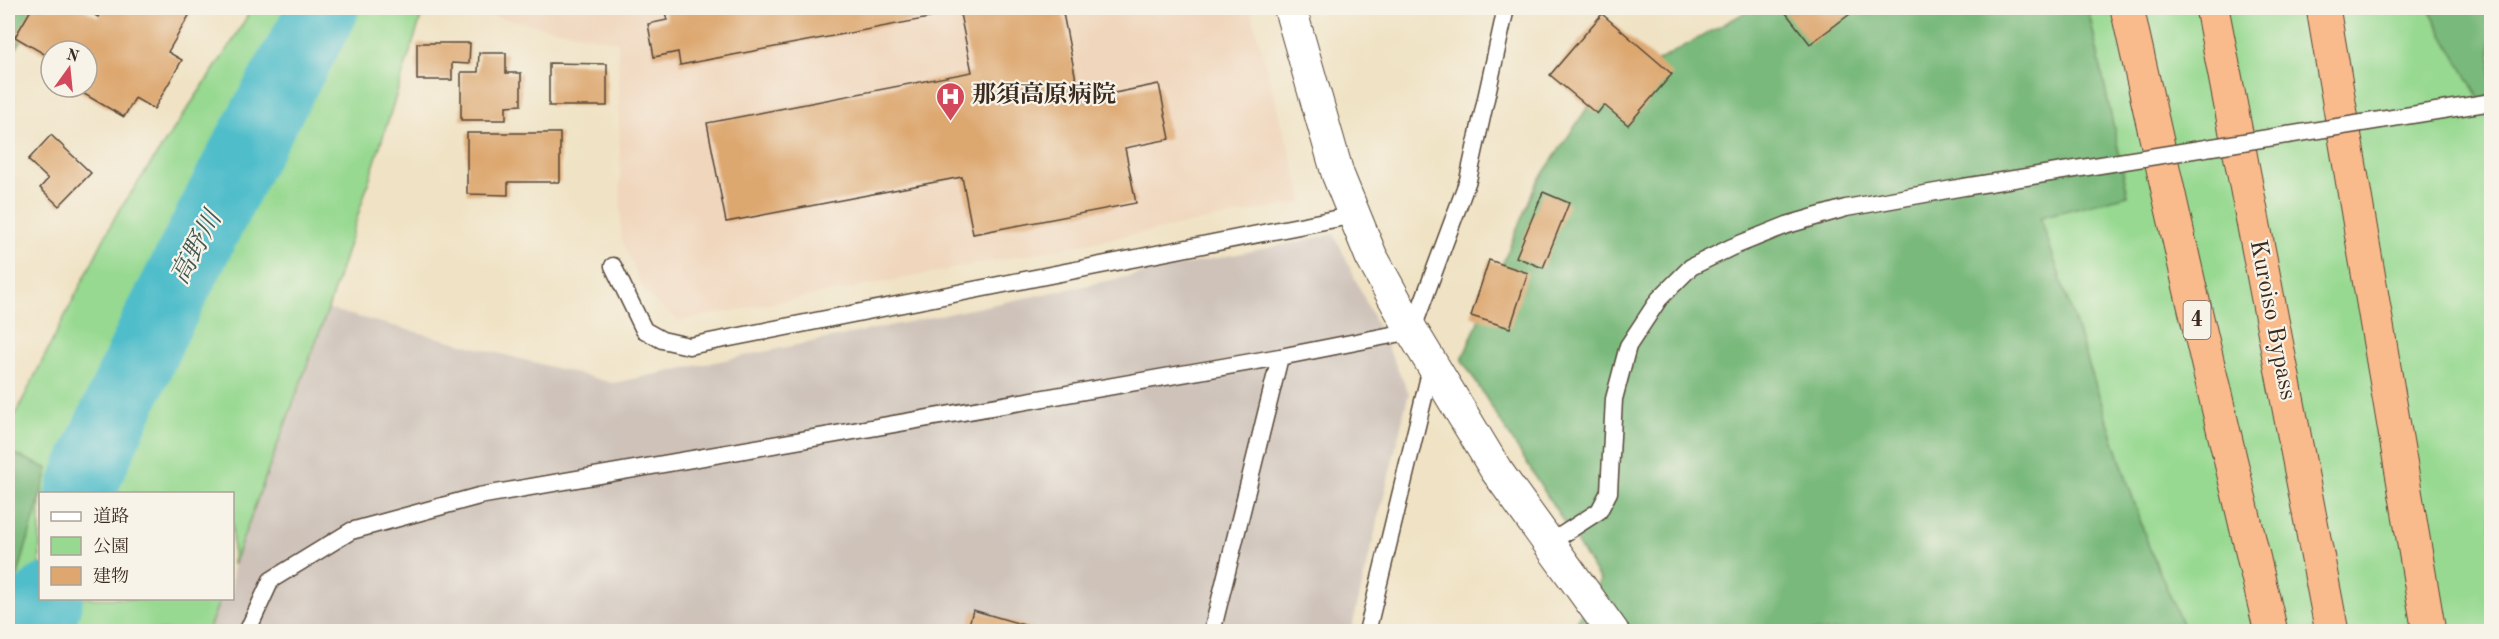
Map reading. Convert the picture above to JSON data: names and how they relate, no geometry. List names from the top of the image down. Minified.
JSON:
{"streets":{"highway":["4","Kuroiso Bypass"]},"water":["高野川"],"places":{"hospital":["那須高原病院"]},"legend":["道路","公園","建物"],"north":"top"}
